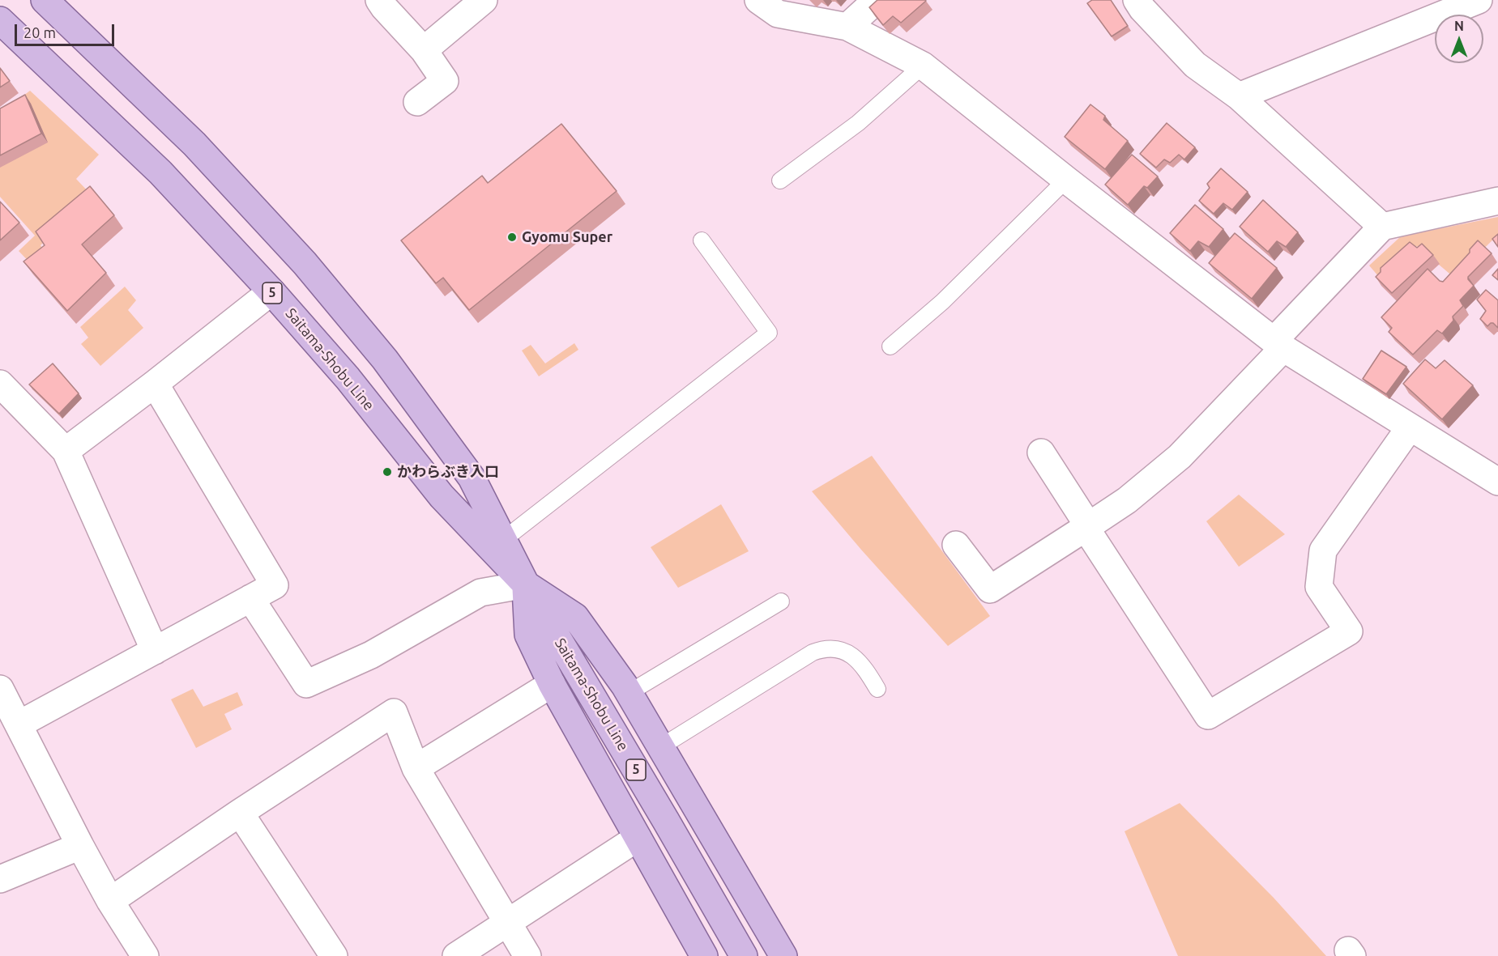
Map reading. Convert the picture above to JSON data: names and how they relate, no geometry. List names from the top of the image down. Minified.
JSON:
{"streets":{"main road":["5","Saitama-Shobu Line"]},"crossings":[["5","Saitama-Shobu Line"]],"places":["Gyomu Super","かわらぶき入口"],"scale_bar":"20 m","north":"top"}
